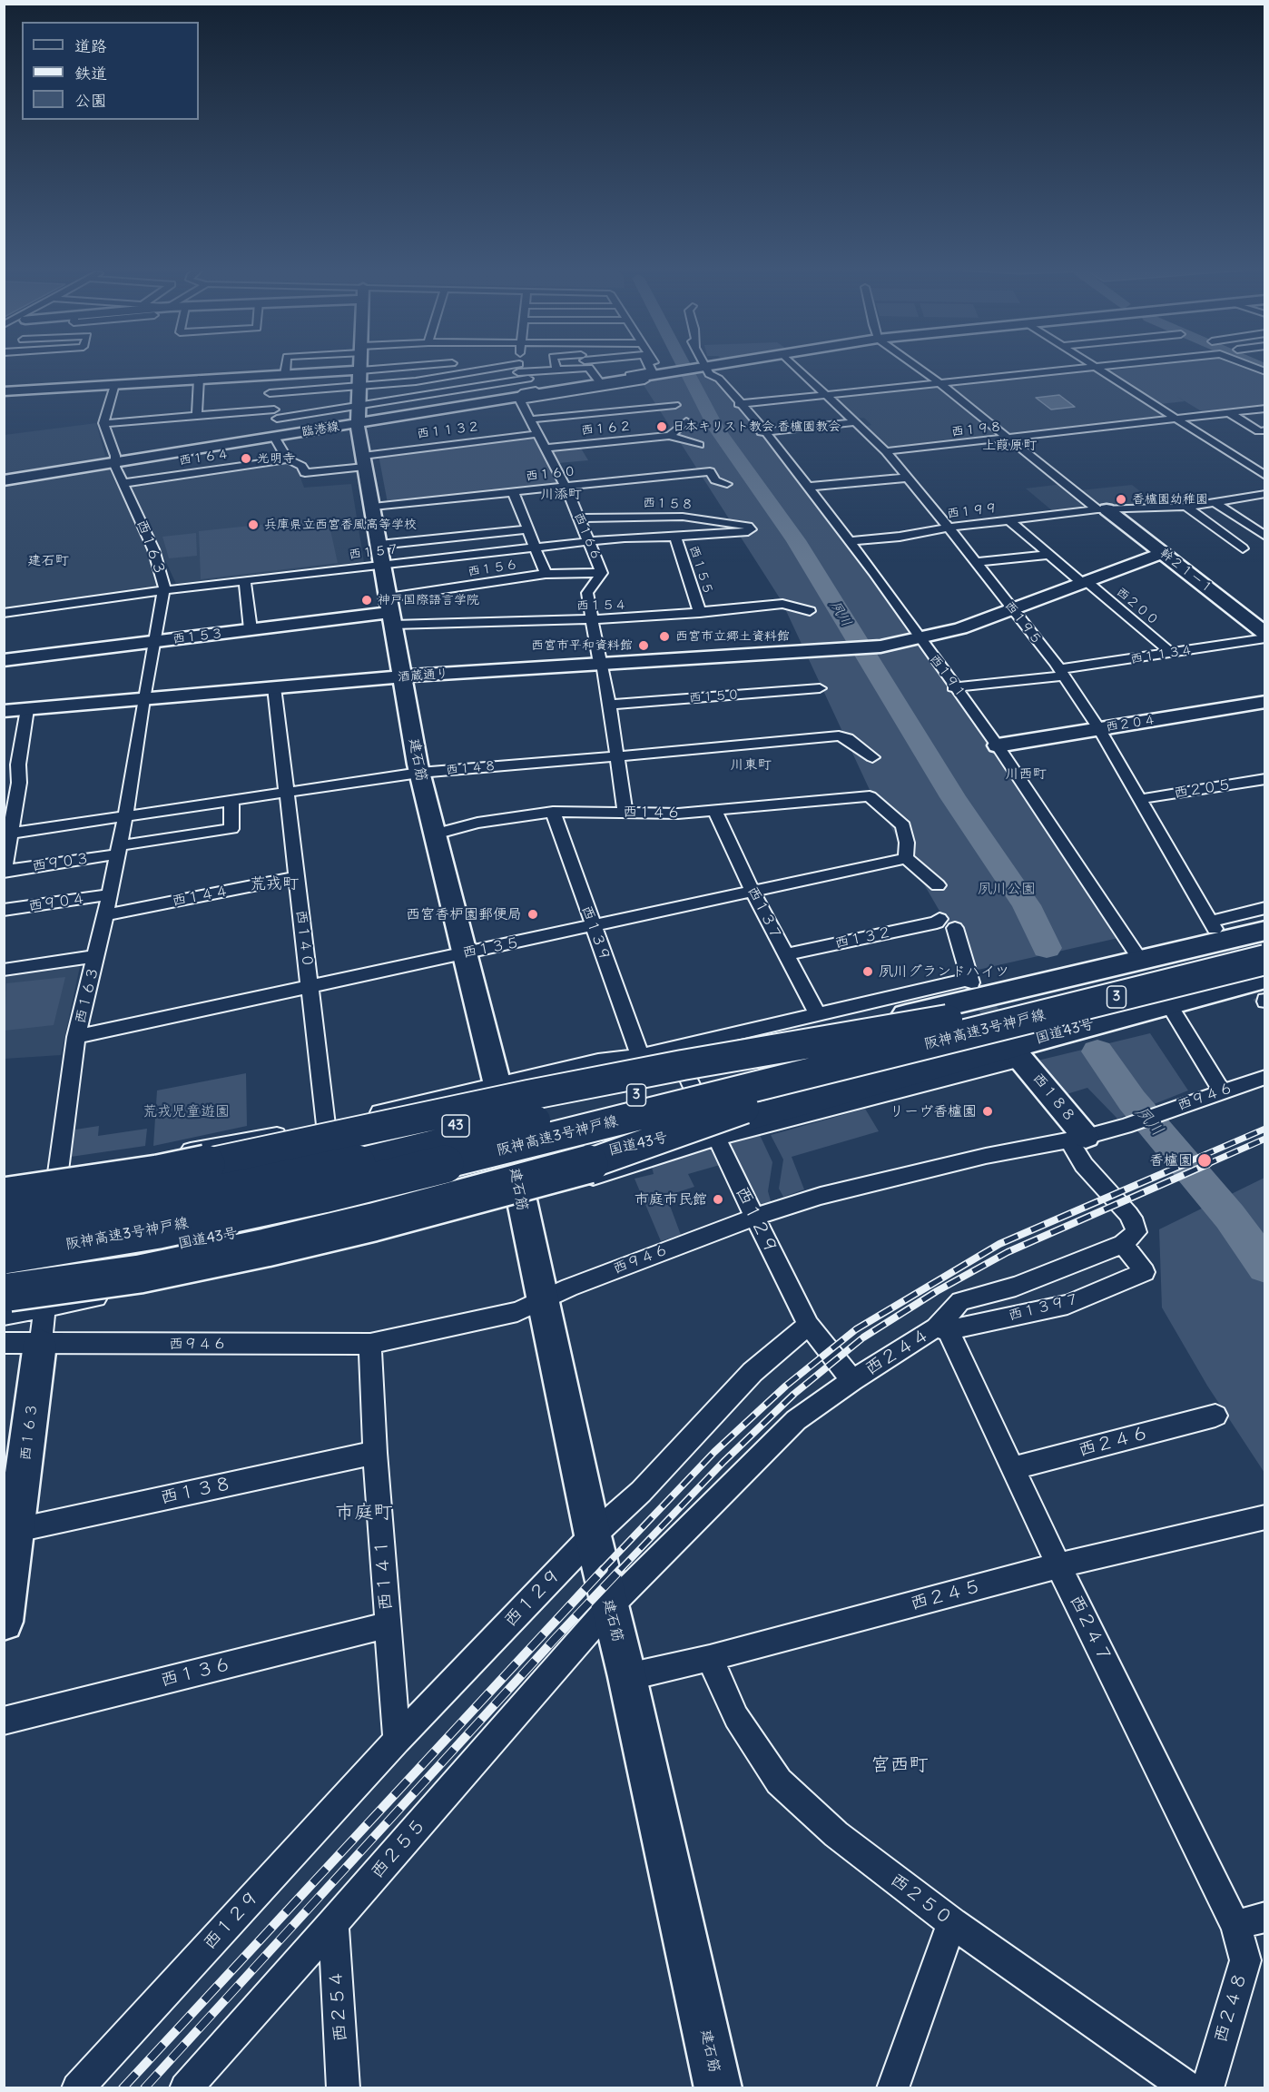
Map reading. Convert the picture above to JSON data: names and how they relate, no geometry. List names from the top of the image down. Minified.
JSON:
{"streets":{"highway":["3","阪神高速3号神戸線","国道43号","43"],"street":["西１６２","臨港線","西１９８","西１１３２","西１６４","西１６０","西１５８","西１９９","西１６６","西１６３","西１５７","西１５６","西１５５","幹２１－１","西１５４","西２００","西１９５","西１５３","西１１３４","酒蔵通り","西１９１","西１５０","西２０４","建石筋","西１４８","西２０５","西１４６","西９０３","西１４４","西９０４","西１３７","西１３９","西１３２","西１４０","西１３５","西９４６","西１８８","西１２９","西１３９７","西２４４","西２４６","西１３８","西１４１","西２４５","西２４７","西１３６","西２５５","西２５０","西２５４","西２４８"]},"crossings":[["西１６２","西１６６"],["臨港線","西１６６"],["臨港線","西１６３"],["臨港線","西１９１"],["臨港線","建石筋"],["西１９８","幹２１－１"],["西１９８","西１９５"],["西１１３２","西１６４"],["西１１３２","西１６６"],["西１１３２","建石筋"],["西１６４","西１６３"],["西１６０","西１６６"],["西１６０","建石筋"],["西１５８","西１６６"],["西１５８","西１５７"],["西１９９","幹２１－１"],["西１９９","西２００"],["西１９９","西１９５"],["西１９９","西１９１"],["西１６６","西１５７"],["西１６６","西１５６"],["西１６６","西１５４"],["西１６６","酒蔵通り"],["西１６６","西１５０"],["西１６６","西１４８"],["西１６６","西１４６"],["西１６３","西１５７"],["西１６３","西１５３"],["西１６３","酒蔵通り"],["西１６３","西１４８"],["西１６３","西９０３"],["西１６３","西１４４"],["西１６３","西９０４"],["西１６３","西１３５"],["西１６３","国道43号"],["西１６３","西９４６"],["西１６３","43"],["西１６３","西１３８"],["西１５７","西１５５"],["西１５７","建石筋"],["西１５６","西１５４"],["西１５６","西１５３"],["西１５６","建石筋"],["西１５５","西１５４"],["幹２１－１","酒蔵通り"],["西１５４","西１５３"],["西１５４","建石筋"],["西２００","西１１３４"],["西２００","酒蔵通り"],["西１９５","西１１３４"],["西１９５","酒蔵通り"],["西１９５","西２０４"],["西１９５","西２０５"],["西１５３","建石筋"],["西１１３４","西１９１"],["酒蔵通り","西１９１"],["酒蔵通り","建石筋"],["酒蔵通り","西１４０"],["西１９１","西２０４"],["西１９１","43"],["建石筋","西１４８"],["建石筋","西１４６"],["建石筋","西１３５"],["建石筋","国道43号"],["建石筋","西９４６"],["建石筋","43"],["建石筋","西１２９"],["建石筋","西２４４"],["建石筋","西２４５"],["建石筋","西２５５"],["西１４８","西９０３"],["西１４８","西１４０"],["西１４６","西１３７"],["西１４６","西１３９"],["西１４６","西１３５"],["西１４４","西１４０"],["西１３７","西１３２"],["西１３７","西１３５"],["西１３９","西１３５"],["西１４０","西１３５"],["国道43号","西１２９"],["西９４６","西１８８"],["西９４６","西１２９"],["西９４６","西１４１"],["43","西１２９"],["西１２９","西１４１"],["西１３９７","西２４４"],["西１３９７","西２４７"],["西２４４","西２４７"],["西２４４","西２５５"],["西２４６","西２４７"],["西１３８","西１４１"],["西１４１","西１３６"],["西２４５","西２４７"],["西２４５","西２５０"],["西２４７","西２４８"],["西２５５","西２５４"]],"districts":["上葭原町","川添町","建石町","川東町","川西町","荒戎町","市庭町","宮西町"],"water":["夙川"],"parks":["夙川公園","荒戎児童遊園"],"places":["日本キリスト教会 香櫨園教会","光明寺","香櫨園幼稚園","兵庫県立西宮香風高等学校","神戸国際語言学院","西宮市立郷土資料館","西宮市平和資料館","西宮香枦園郵便局","夙川グランドハイツ","リーヴ香櫨園","香櫨園","市庭市民館"],"legend":["道路","鉄道","公園"]}
